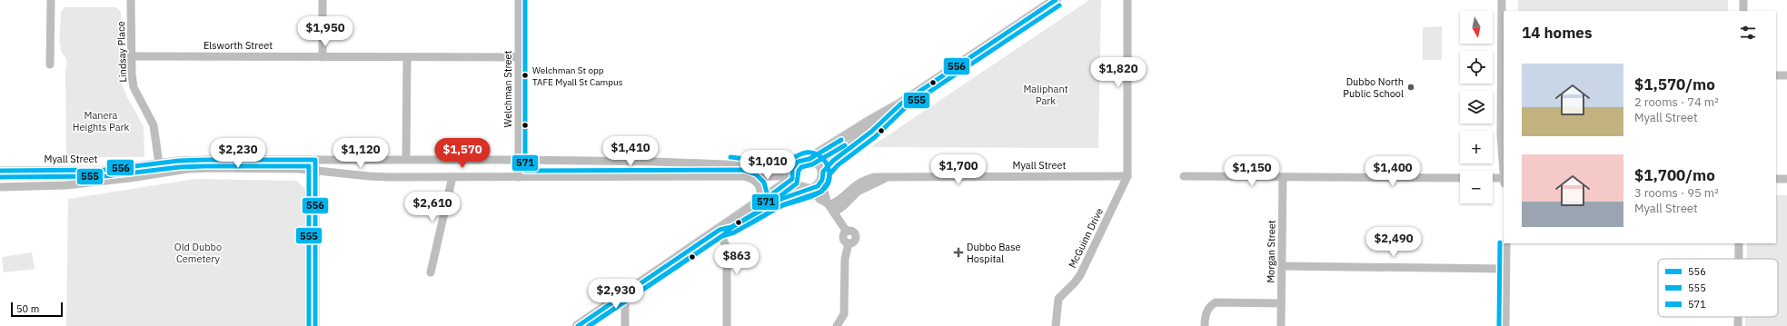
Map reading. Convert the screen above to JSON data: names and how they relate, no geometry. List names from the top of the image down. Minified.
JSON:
{"streets":{"street":["Elsworth Street","Lindsay Place","Welchman Street","Myall Street","McGuinn Drive","Morgan Street"]},"crossings":[["Elsworth Street","Lindsay Place"],["Elsworth Street","Welchman Street"],["Lindsay Place","Myall Street"],["Welchman Street","Myall Street"],["Myall Street","McGuinn Drive"]],"parks":["Maliphant Park","Manera Heights Park","Old Dubbo Cemetery"],"places":{"other":["Welchman St opp TAFE Myall St Campus","Dubbo North Public School"],"health":["Dubbo Base Hospital"]},"lines":["transit line 556","transit line 571","transit line 555"],"legend":["556","555","571"],"scale_bar":"50 m","north":"bottom","page":{"map_buttons":["+","−"],"heading":"14 homes","price":["$1,950","$1,820","$1,410","$2,230","$1,120","$1,570","$1,010","$1,700","$1,150","$1,400","$2,610","$2,490","$863","$2,930"],"list":[{"name":"$1,570/mo","note":"2 rooms · 74 m² · Myall Street"},{"name":"$1,700/mo","note":"3 rooms · 95 m² · Myall Street"}],"scale":"50 m"}}
